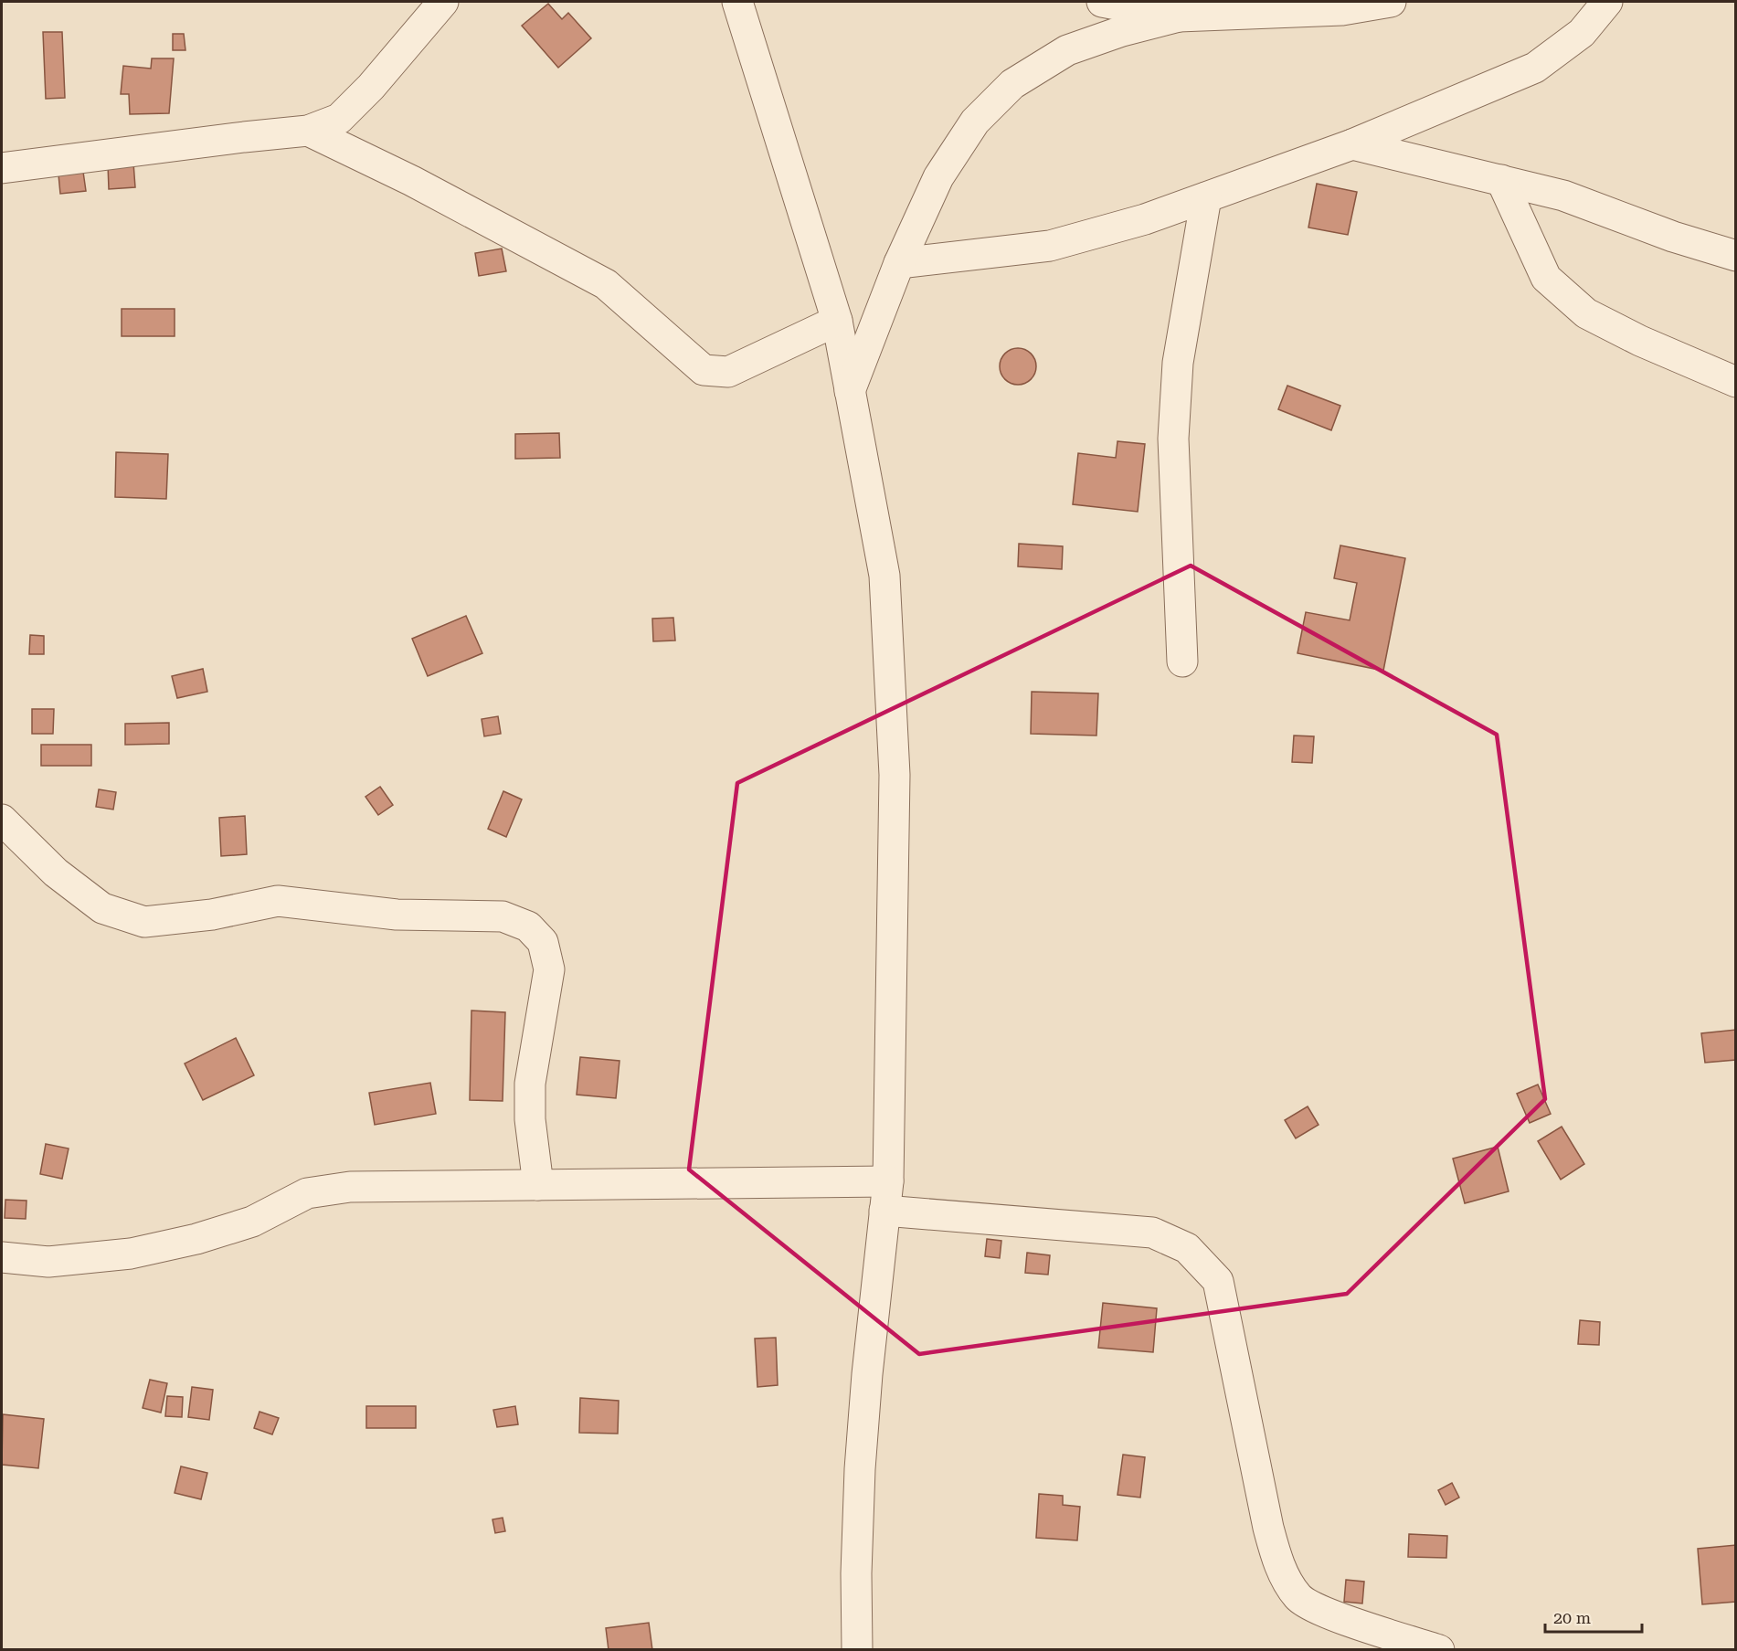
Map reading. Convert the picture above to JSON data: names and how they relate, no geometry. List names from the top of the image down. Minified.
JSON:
{"scale_bar":"20 m"}
